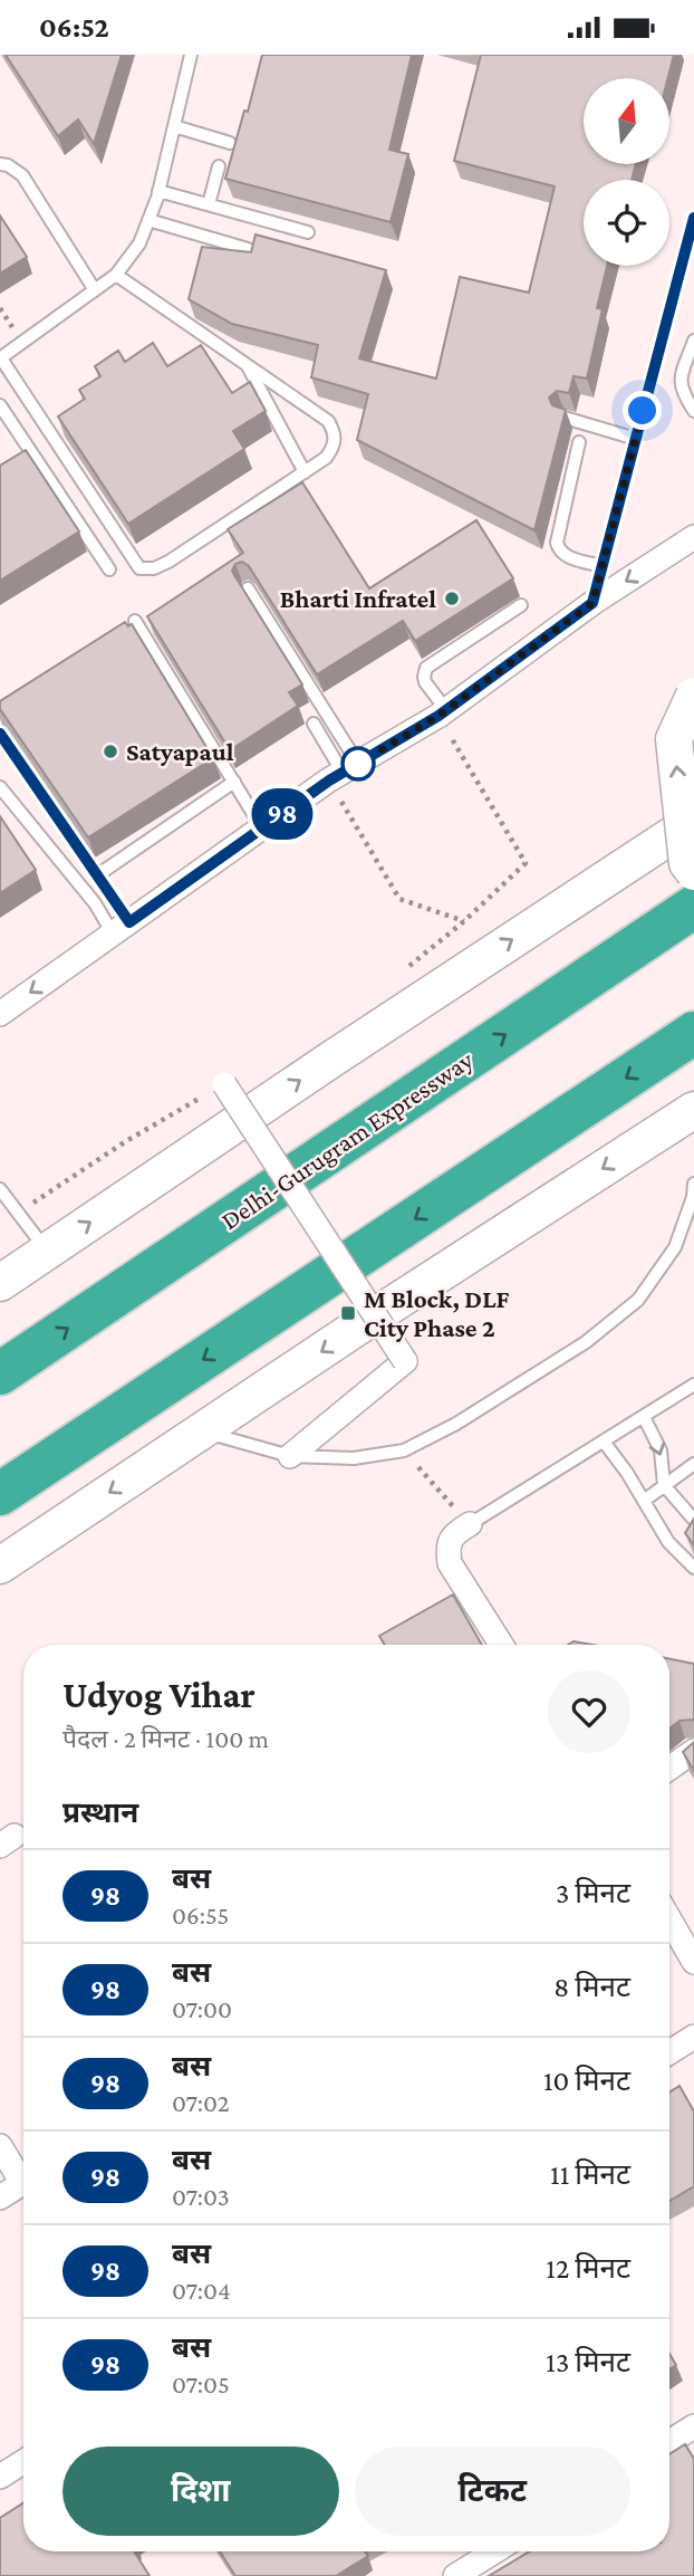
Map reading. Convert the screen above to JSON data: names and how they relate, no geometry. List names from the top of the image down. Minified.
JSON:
{"streets":{"highway":["Delhi-Gurugram Expressway"]},"places":{"other":["Bharti Infratel","Satyapaul"],"transit":["M Block, DLF City Phase 2"]},"lines":["bus line 98"],"north":"top","page":{"status":"06:52","on_map":"98","heading":[["Udyog Vihar","पैदल · 2 मिनट · 100 m"],"प्रस्थान"],"list":[{"mark":"98","name":"बस","note":"06:55","value":"3 मिनट"},{"mark":"98","name":"बस","note":"07:00","value":"8 मिनट"},{"mark":"98","name":"बस","note":"07:02","value":"10 मिनट"},{"mark":"98","name":"बस","note":"07:03","value":"11 मिनट"},{"mark":"98","name":"बस","note":"07:04","value":"12 मिनट"},{"mark":"98","name":"बस","note":"07:05","value":"13 मिनट"}],"buttons":["दिशा","टिकट"]}}
